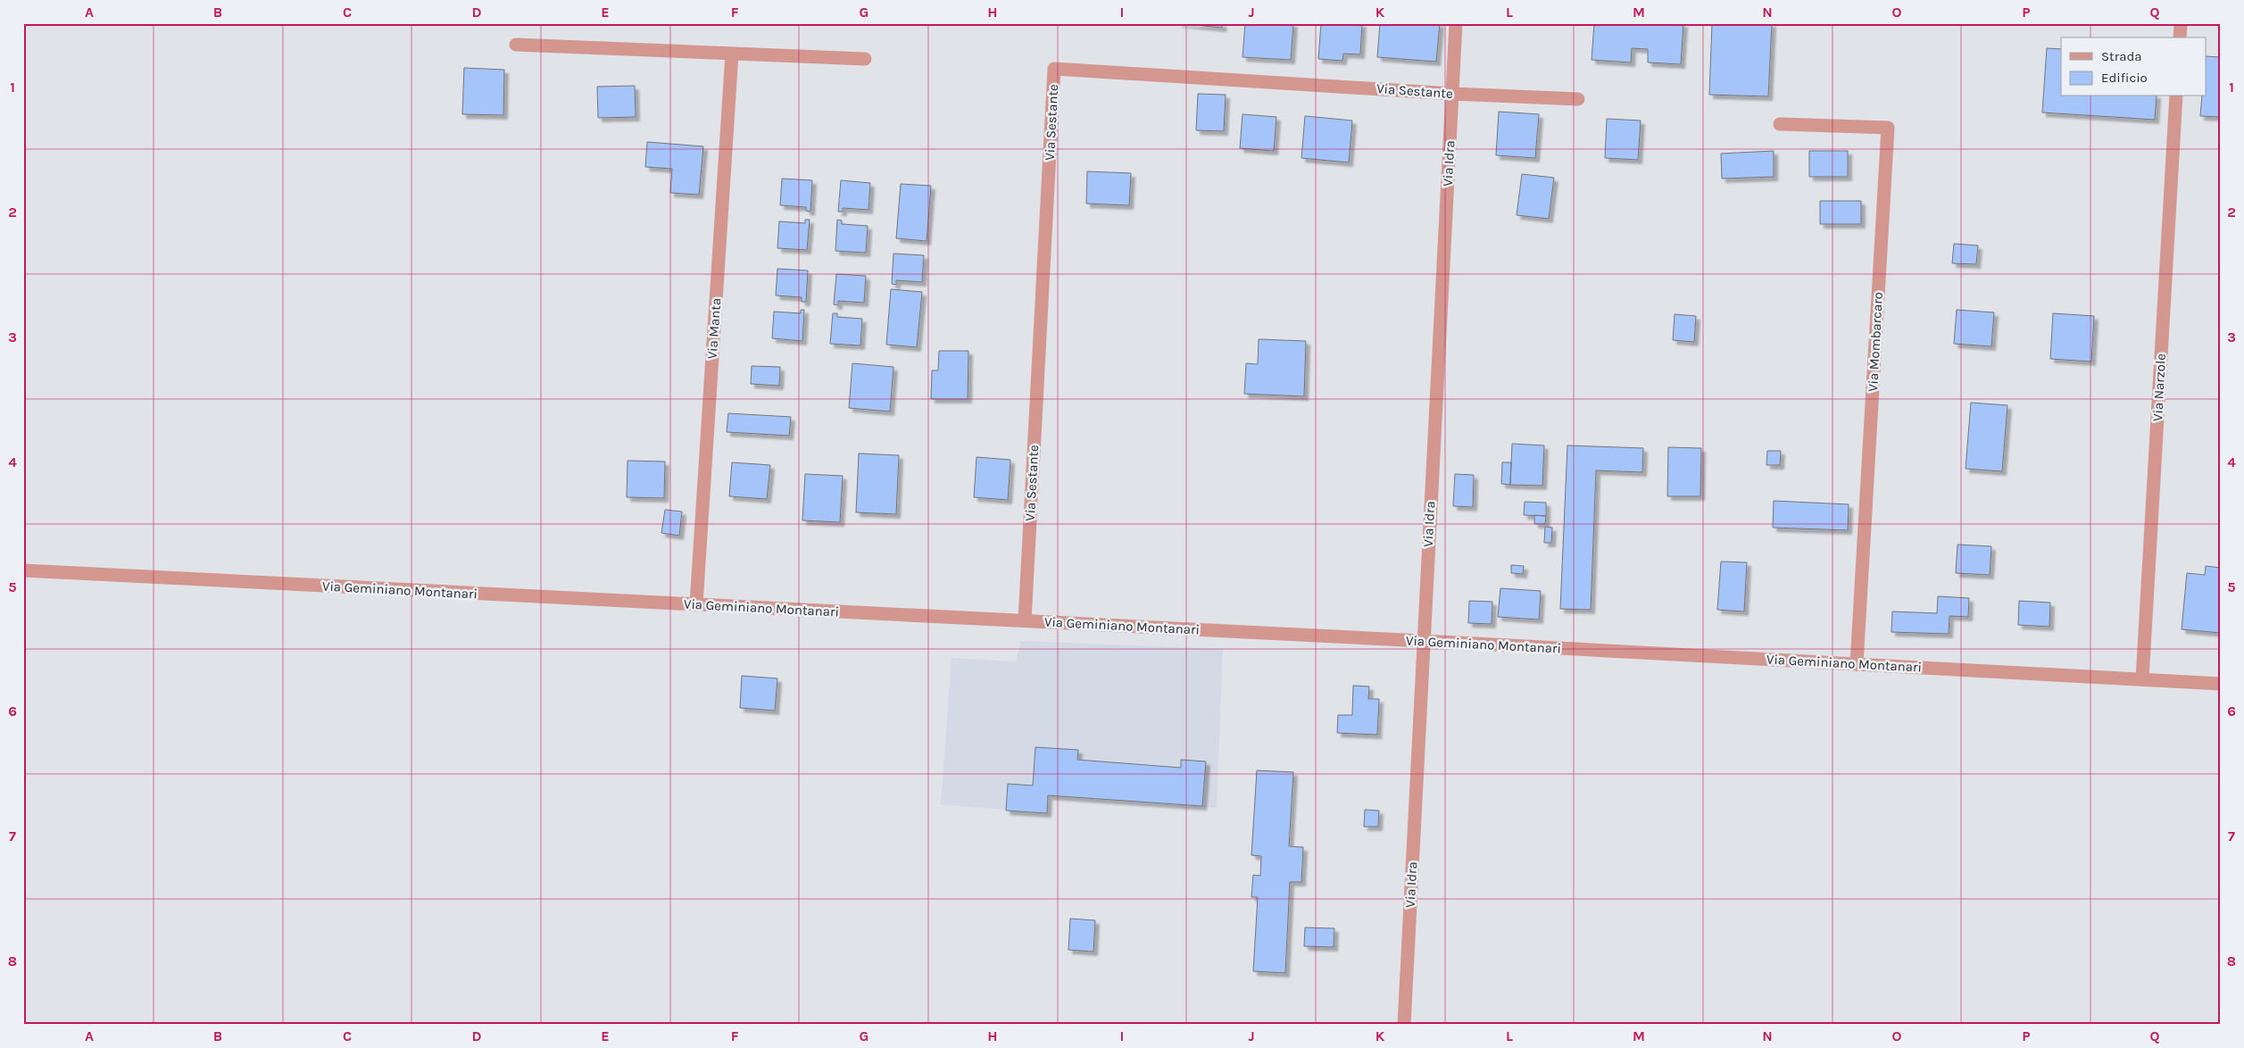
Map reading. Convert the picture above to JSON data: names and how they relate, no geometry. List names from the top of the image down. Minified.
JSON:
{"streets":{"street":["Via Sestante","Via Idra","Via Manta","Via Mombarcaro","Via Narzole","Via Geminiano Montanari"]},"crossings":[["Via Sestante","Via Idra"],["Via Sestante","Via Geminiano Montanari"],["Via Idra","Via Geminiano Montanari"],["Via Manta","Via Geminiano Montanari"],["Via Mombarcaro","Via Geminiano Montanari"],["Via Narzole","Via Geminiano Montanari"]],"legend":["Strada","Edificio"],"grid":{"columns":["A","B","C","D","E","F","G","H","I","J","K","L","M","N","O","P","Q"],"rows":["1","2","3","4","5","6","7","8"]}}
